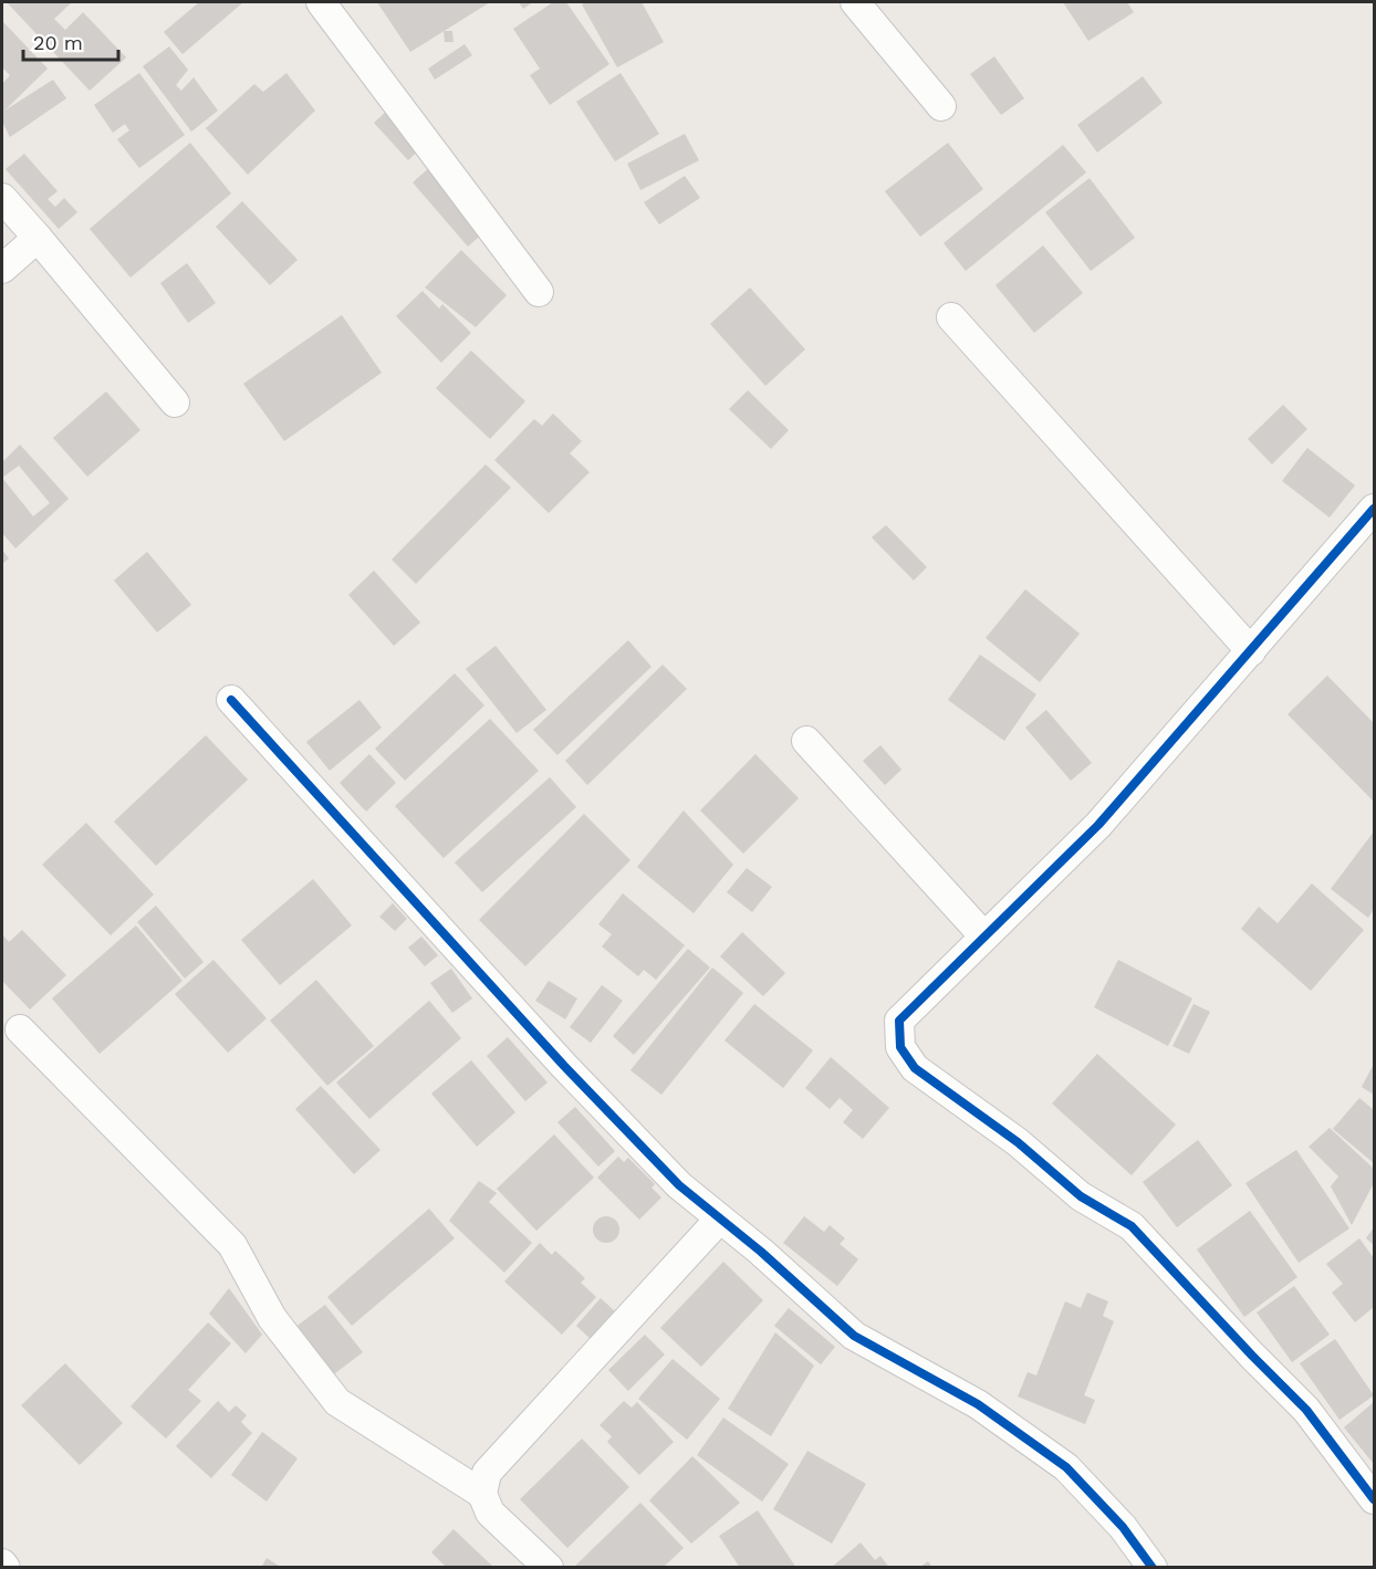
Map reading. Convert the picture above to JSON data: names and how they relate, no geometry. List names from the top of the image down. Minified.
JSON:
{"scale_bar":"20 m"}
